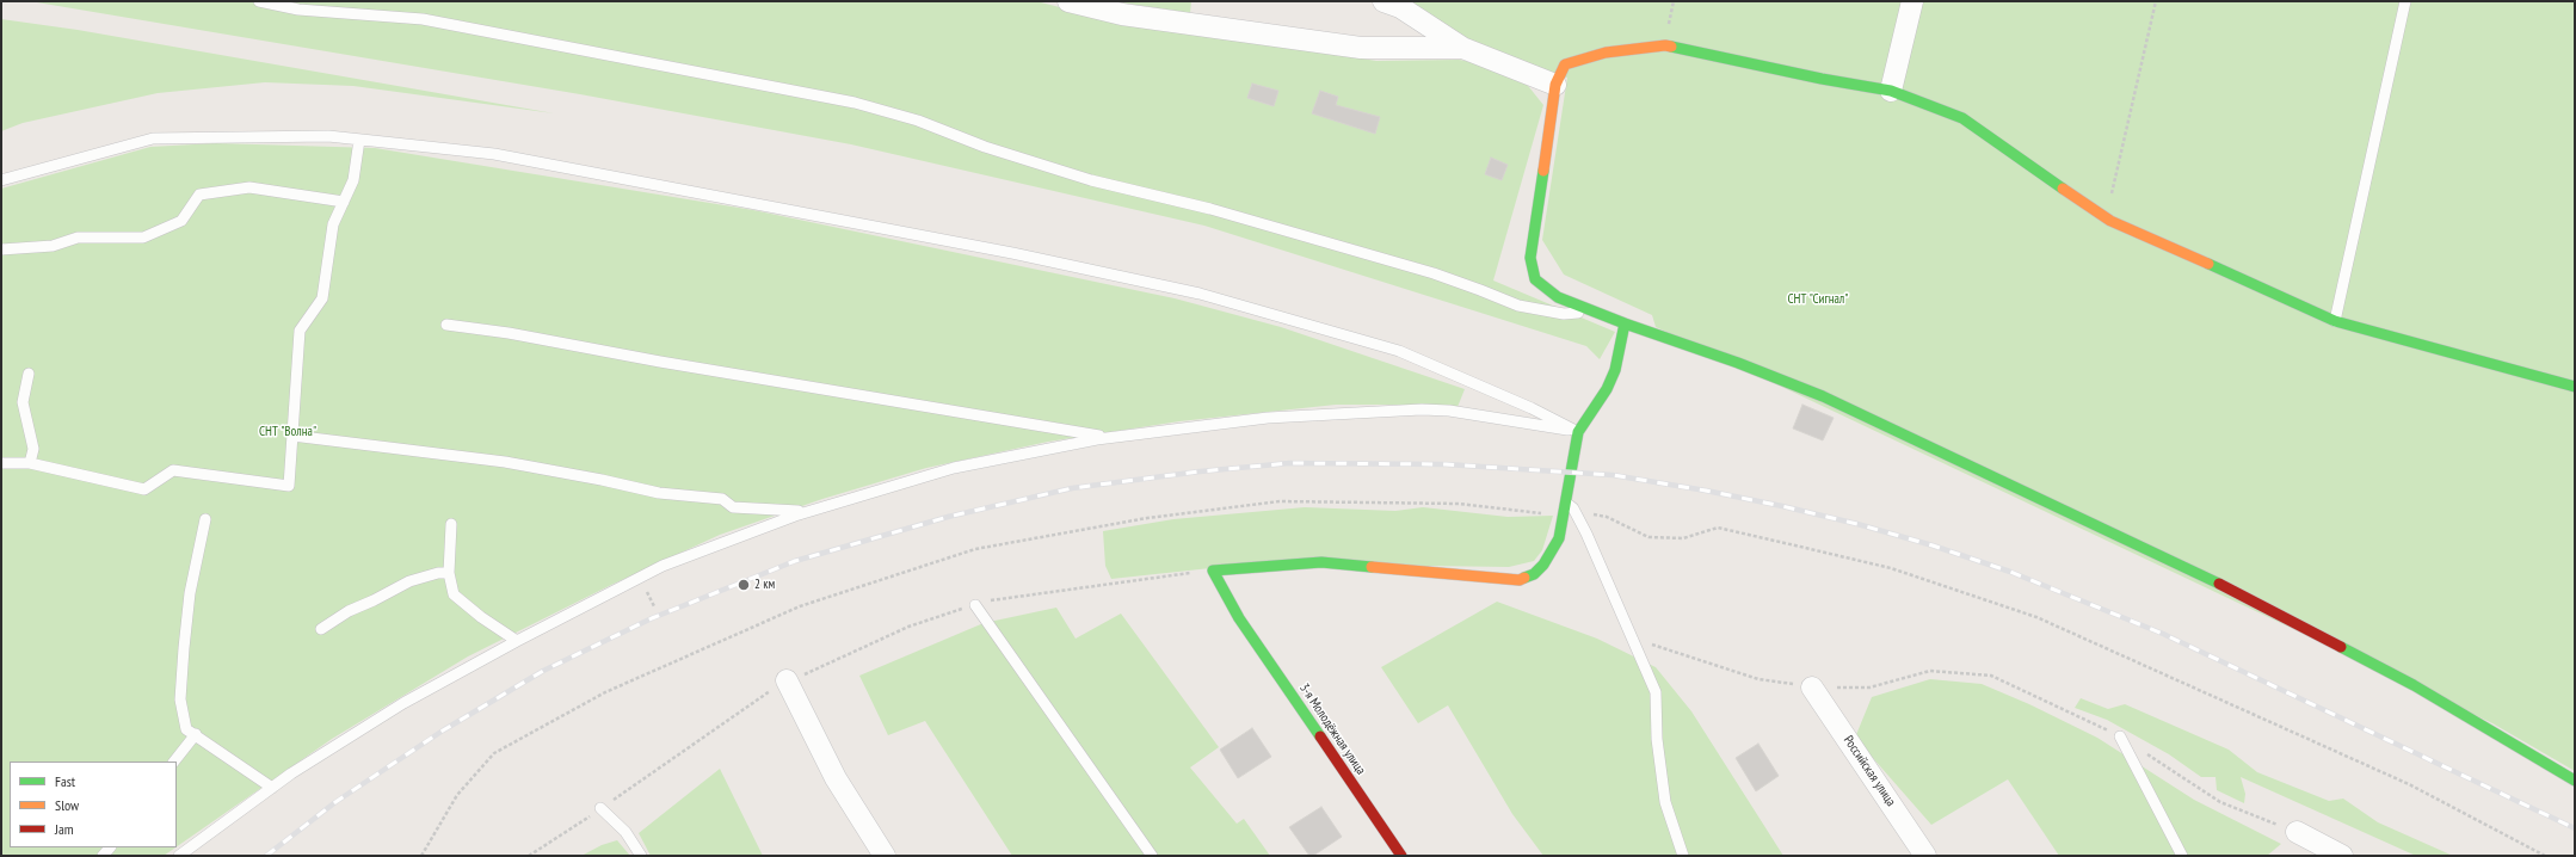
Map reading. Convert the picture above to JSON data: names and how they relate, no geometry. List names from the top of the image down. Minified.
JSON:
{"streets":{"street":["3-я Молодёжная улица","Российская улица"]},"parks":["СНТ \"Сигнал\"","СНТ \"Волна\""],"places":["2 км"],"legend":["Fast","Slow","Jam"]}
